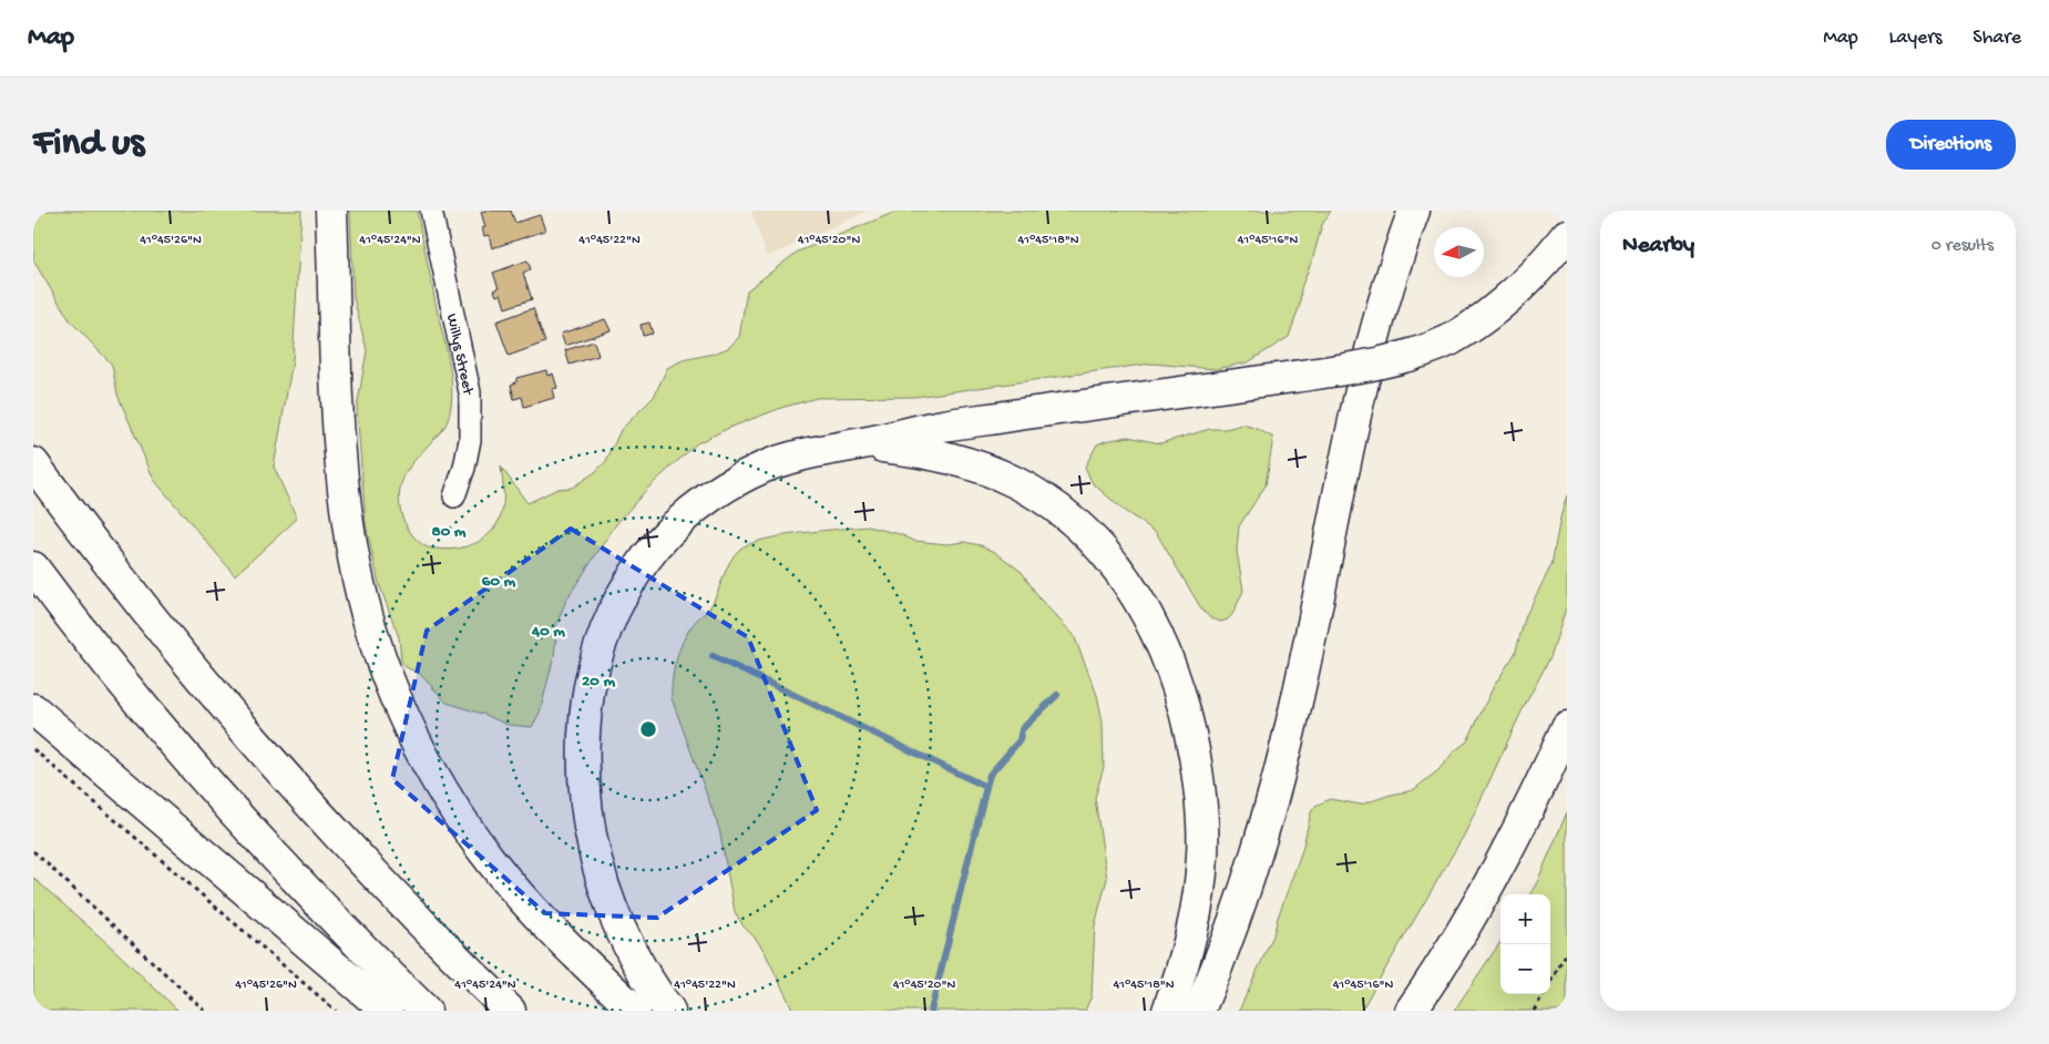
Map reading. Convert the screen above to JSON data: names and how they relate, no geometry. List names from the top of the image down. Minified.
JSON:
{"streets":{"street":["Willys Street"]},"north":"left","page":{"header":"Map","nav":["Map","Layers","Share"],"buttons":"Directions","title":"Find us","heading":["Nearby","0 results"],"map_buttons":["+","−"]},"coordinates":["41°45'26\"N","41°45'24\"N","41°45'22\"N","41°45'20\"N","41°45'18\"N","41°45'16\"N"],"rings":["80 m","60 m","40 m","20 m"]}
